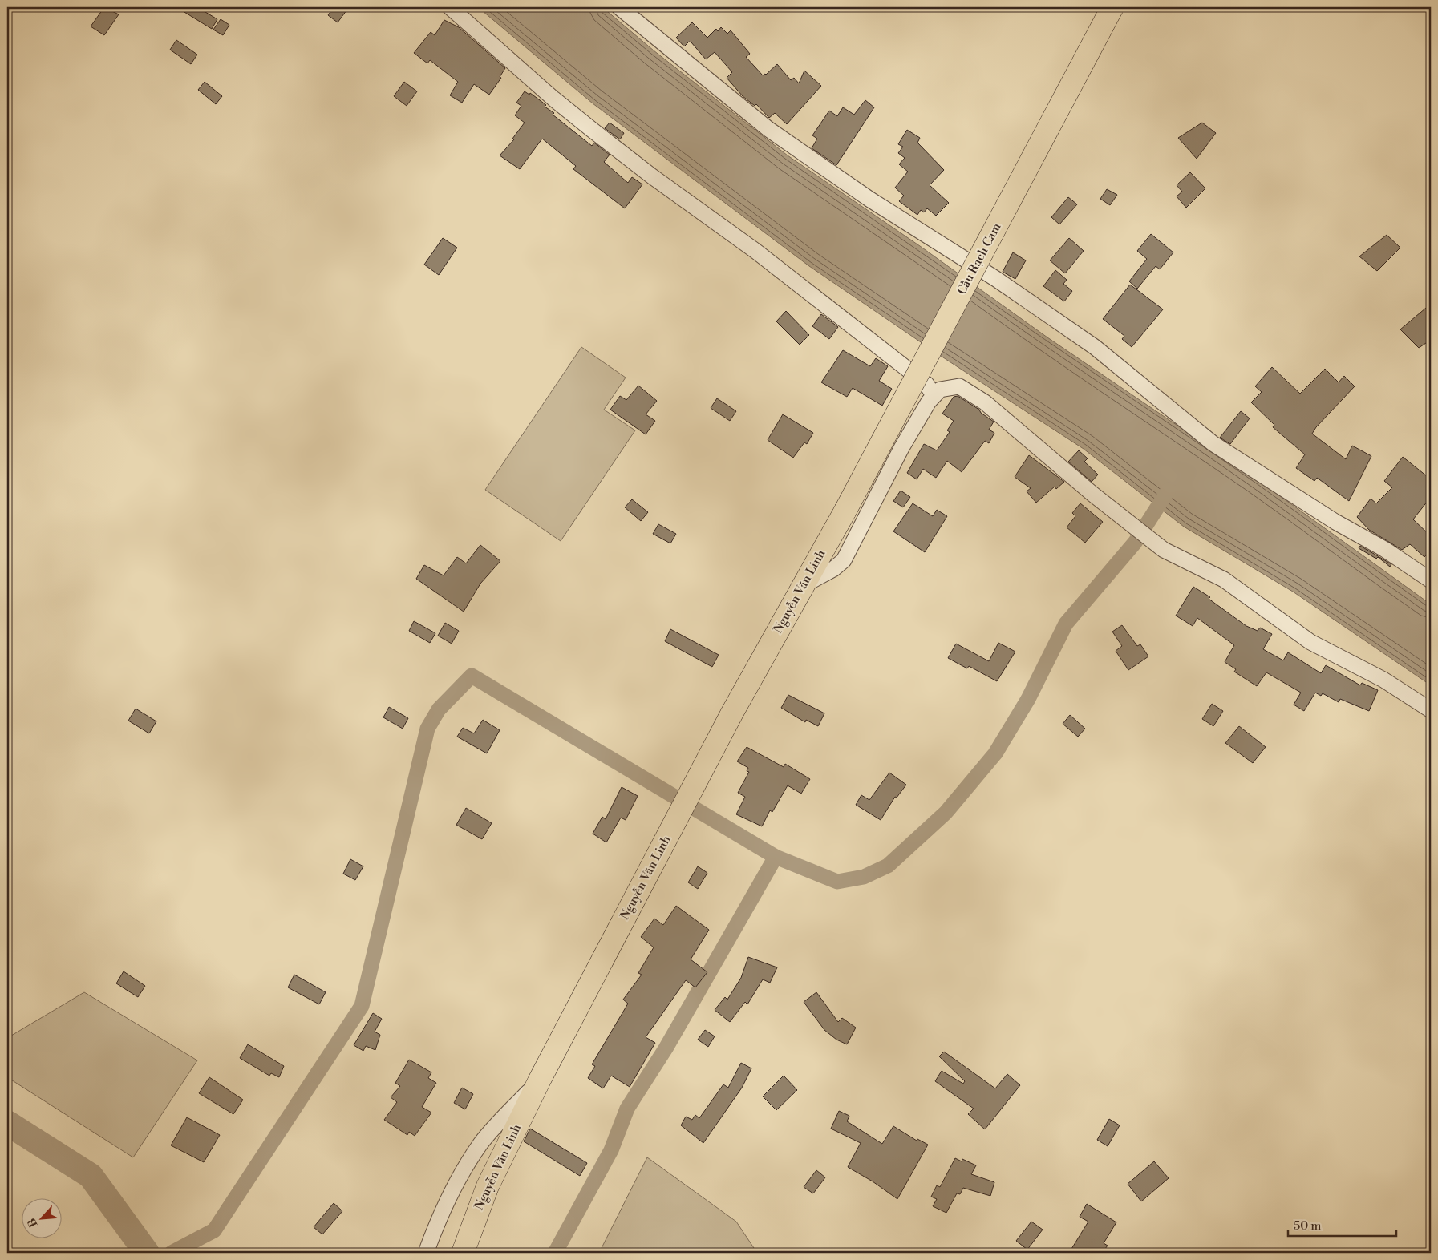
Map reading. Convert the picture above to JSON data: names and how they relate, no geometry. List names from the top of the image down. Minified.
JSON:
{"streets":{"highway":["Cầu Rạch Cam","Nguyễn Văn Linh"]},"crossings":[["Cầu Rạch Cam","Nguyễn Văn Linh"]],"scale_bar":"50 m","north":"bottom left"}
